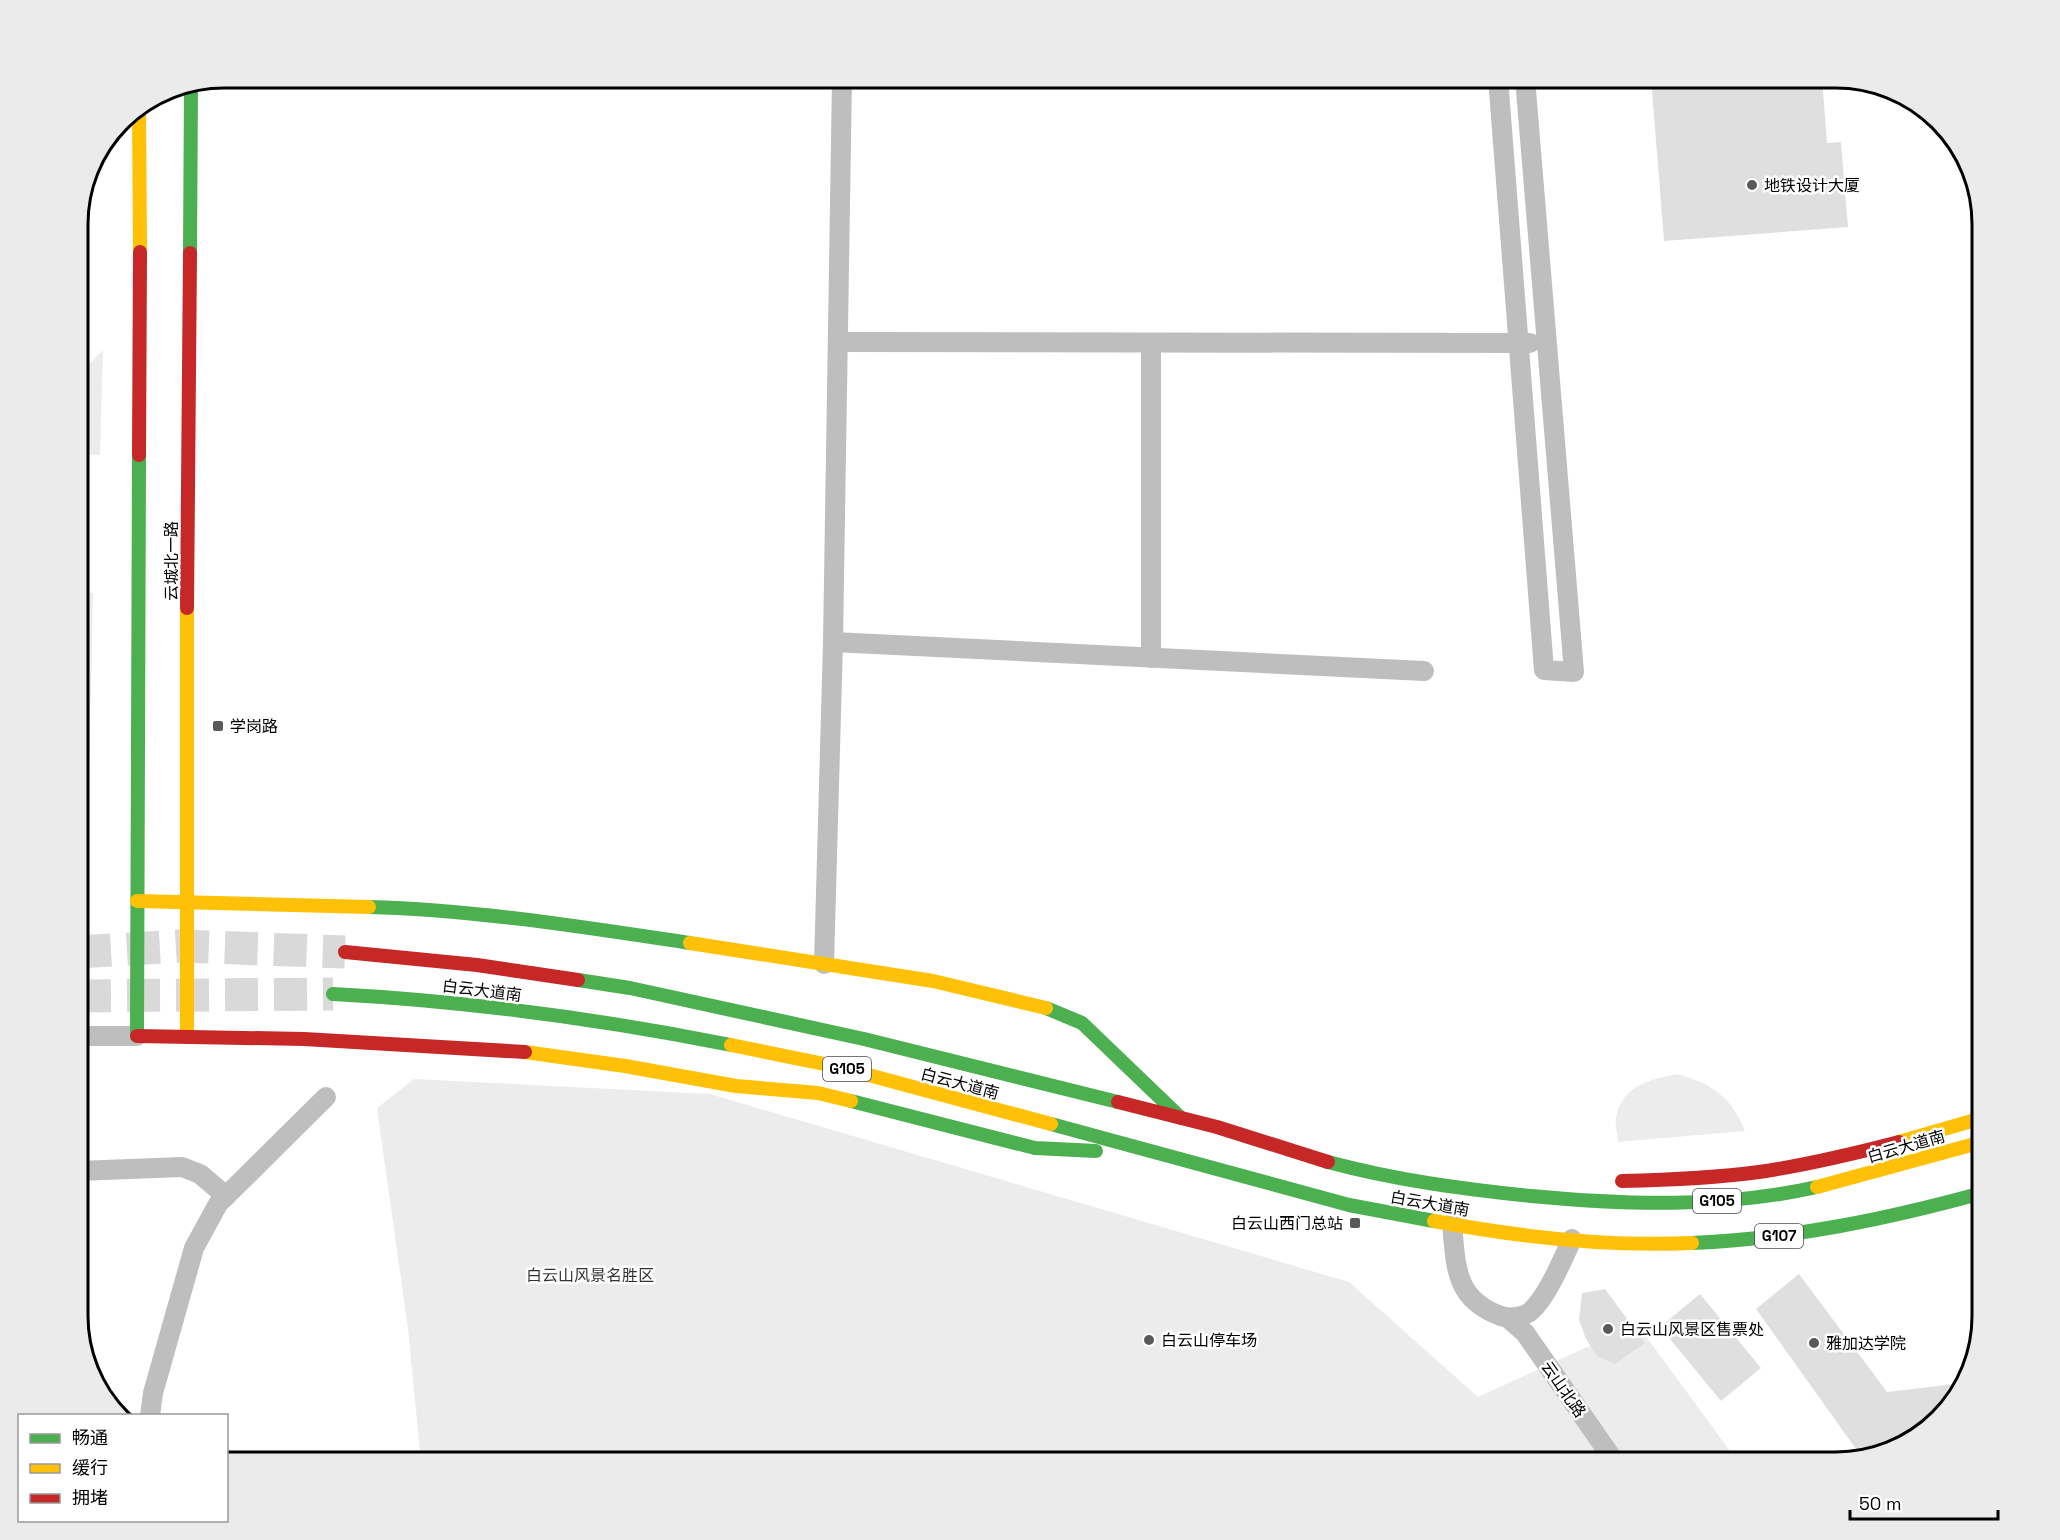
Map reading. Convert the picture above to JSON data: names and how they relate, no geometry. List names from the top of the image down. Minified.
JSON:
{"streets":{"main road":["云城北一路","白云大道南","G105","G107"],"street":["云山北路"]},"crossings":[["白云大道南","云山北路"]],"parks":["白云山风景名胜区"],"places":{"other":["地铁设计大厦","白云山风景区售票处","白云山停车场","雅加达学院"],"transit":["学岗路","白云山西门总站"]},"legend":["畅通","缓行","拥堵"],"scale_bar":"50 m"}
